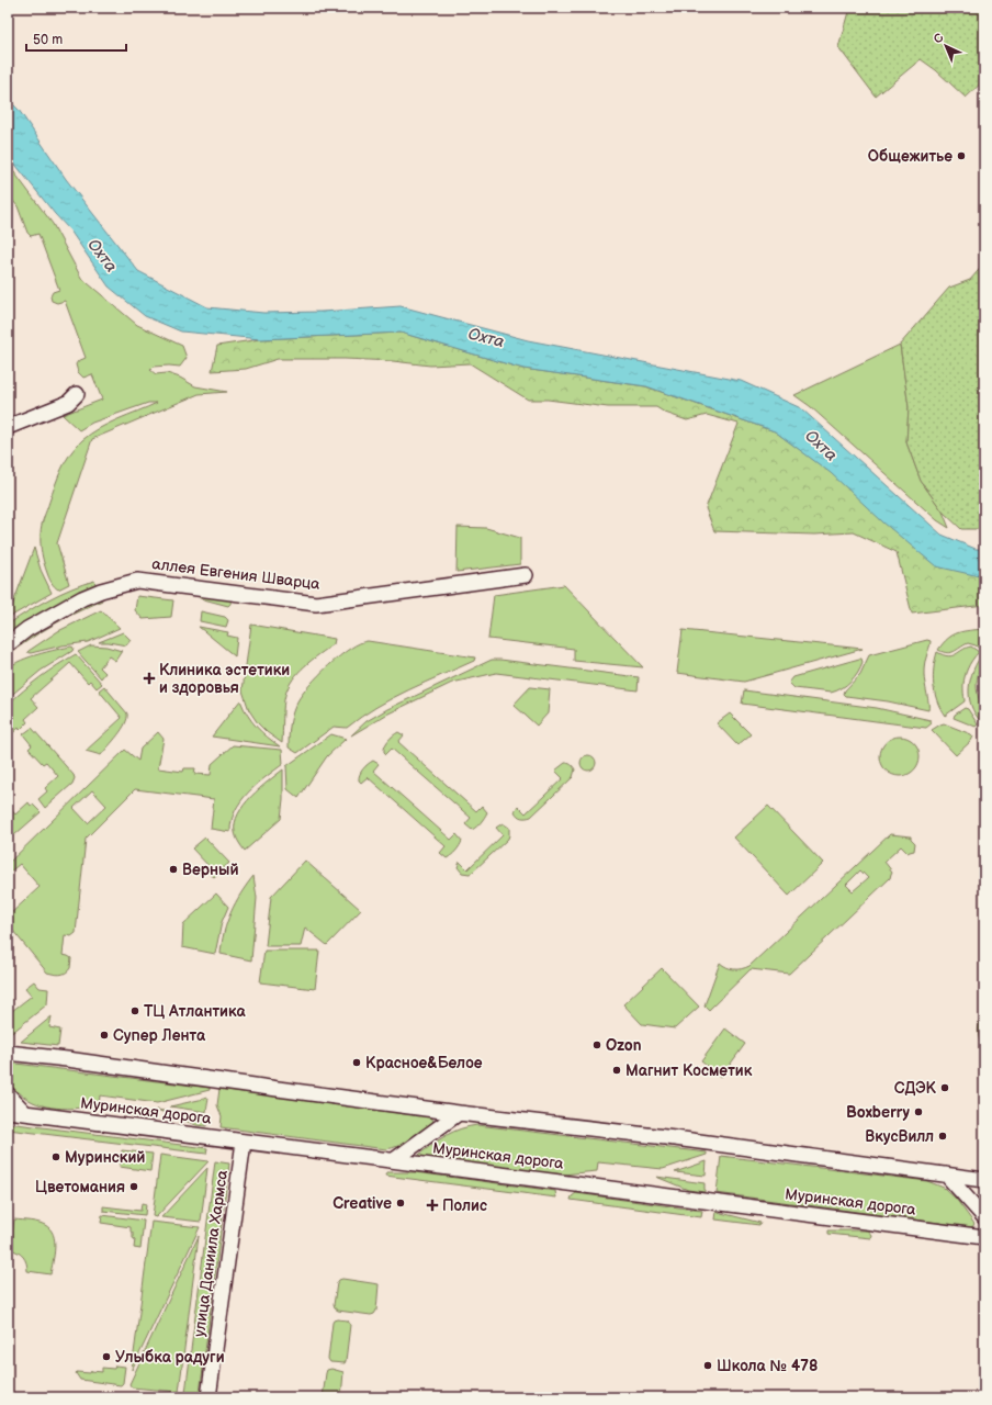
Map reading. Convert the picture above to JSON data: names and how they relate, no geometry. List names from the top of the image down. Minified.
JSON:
{"streets":{"street":["аллея Евгения Шварца","Муринская дорога","улица Даниила Хармса"]},"crossings":[["Муринская дорога","улица Даниила Хармса"]],"water":["Охта"],"places":{"other":["Общежитье","Верный","ТЦ Атлантика","Супер Лента","Ozon","Красное&Белое","Магнит Косметик","СДЭК","Boxberry","ВкусВилл","Муринский","Цветомания","Creative","Улыбка радуги","Школа № 478"],"health":["Клиника эстетики и здоровья","Полис"]},"scale_bar":"50 m","north":"top left"}
